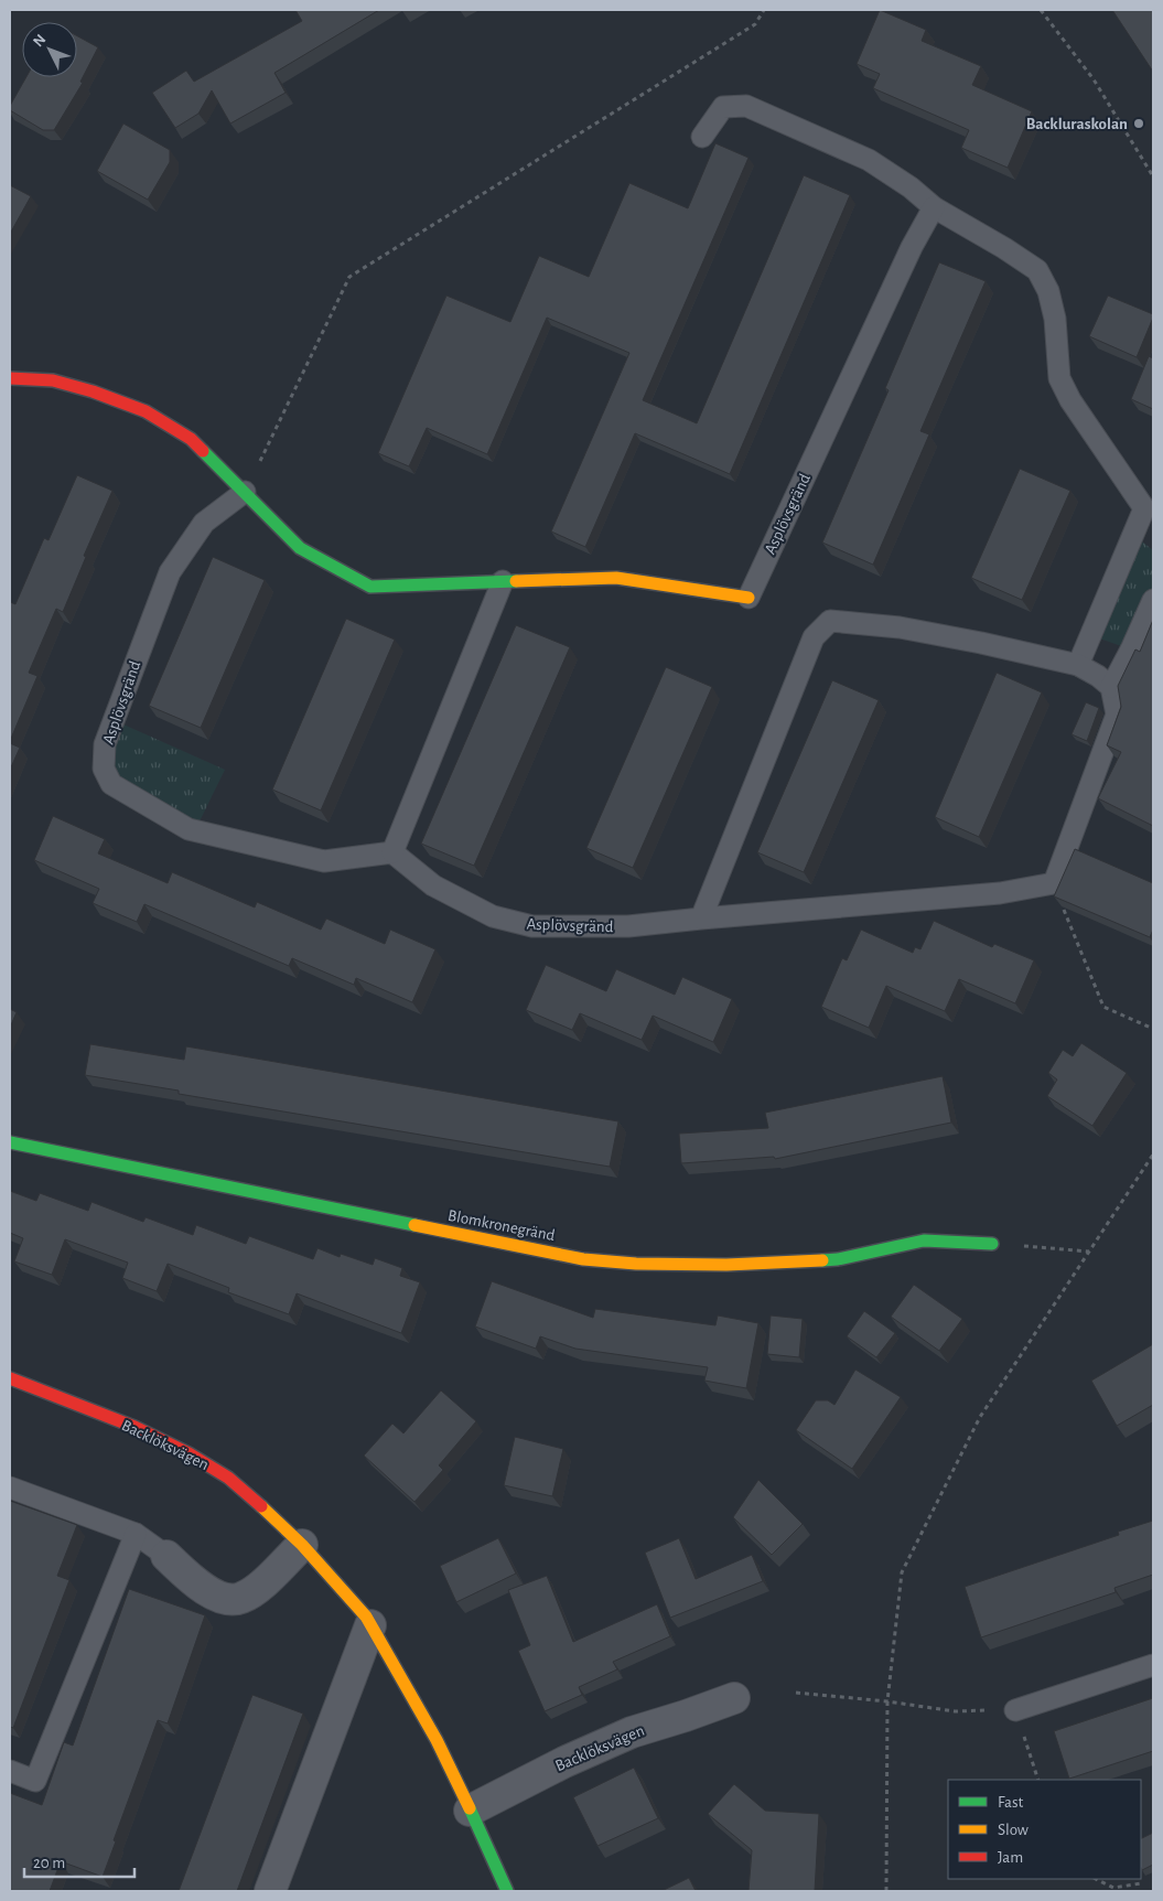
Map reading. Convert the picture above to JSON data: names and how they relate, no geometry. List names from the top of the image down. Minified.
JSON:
{"streets":{"street":["Asplövsgränd","Blomkronegränd","Backlöksvägen"]},"places":["Backluraskolan"],"legend":["Fast","Slow","Jam"],"scale_bar":"20 m","north":"top left"}
